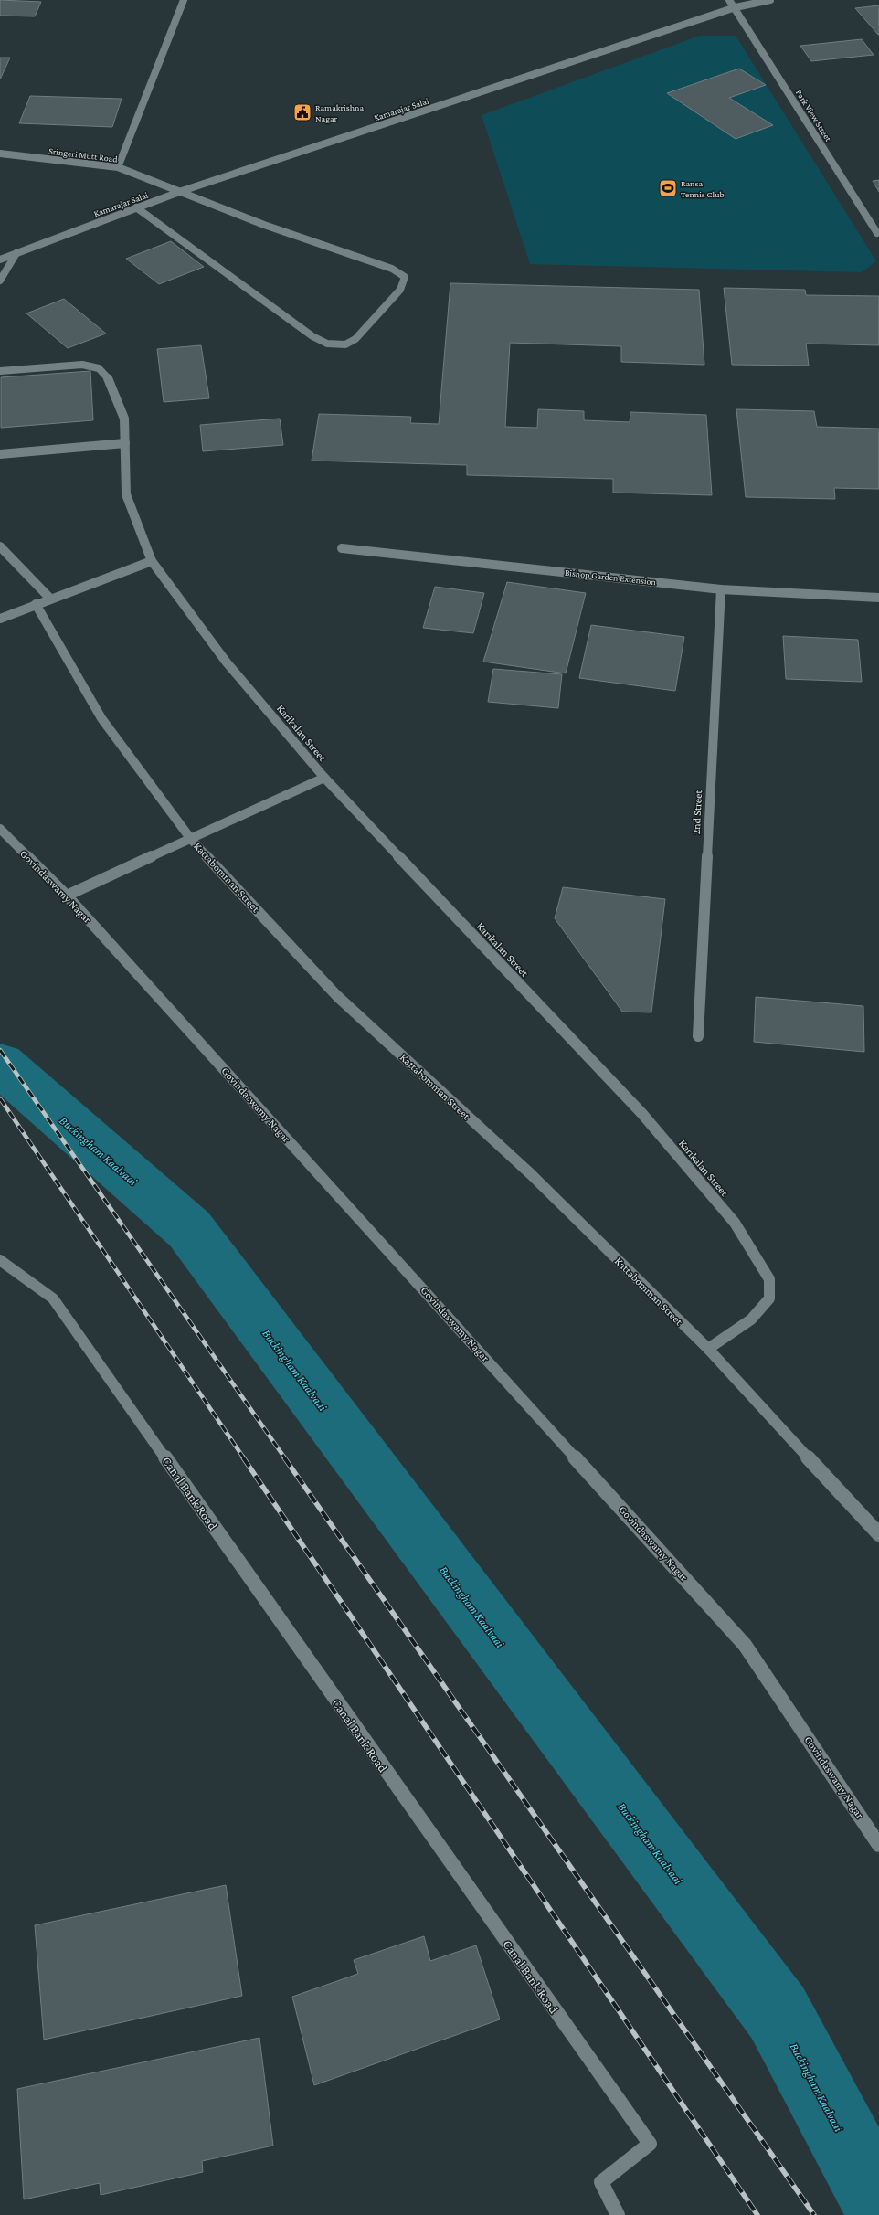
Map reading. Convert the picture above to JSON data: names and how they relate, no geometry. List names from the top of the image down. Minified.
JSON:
{"streets":{"street":["Kamarajar Salai","Park View Street","Sringeri Mutt Road","Bishop Garden Extension","Karikalan Street","2nd Street","Kattabomman Street","Govindaswamy Nagar","Canal Bank Road"]},"crossings":[["Kamarajar Salai","Park View Street"],["Kamarajar Salai","Sringeri Mutt Road"],["Bishop Garden Extension","2nd Street"],["Karikalan Street","Kattabomman Street"]],"water":["Buckingham Kaalvaai"],"places":{"public building":["Ramakrishna Nagar"],"sports":["Ransa Tennis Club"]}}
